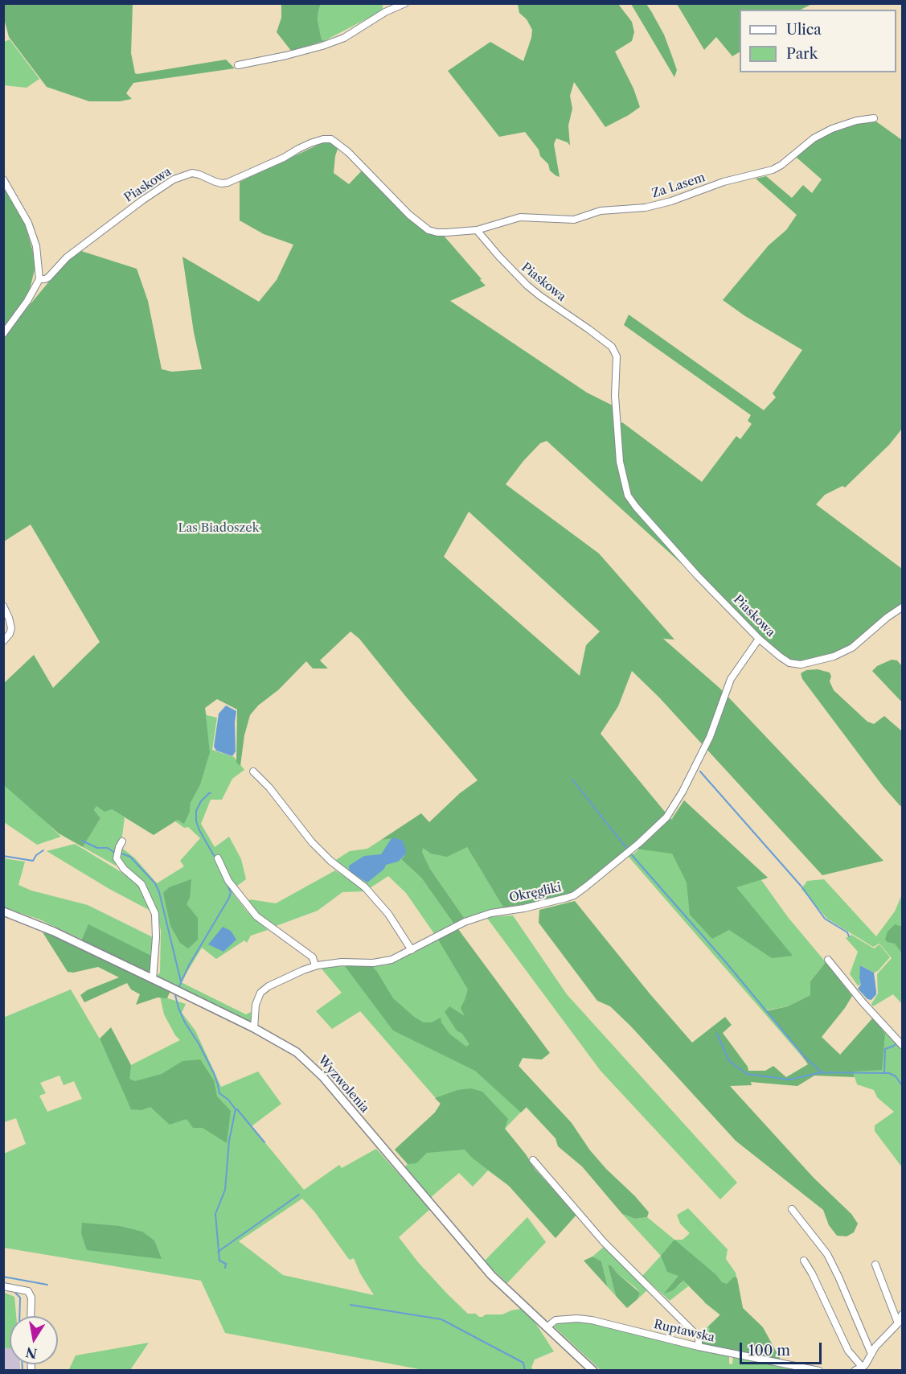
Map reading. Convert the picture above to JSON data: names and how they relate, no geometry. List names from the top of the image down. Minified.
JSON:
{"streets":{"street":["Piaskowa","Za Lasem","Okręgliki","Wyzwolenia","Ruptawska"]},"crossings":[["Piaskowa","Za Lasem"],["Piaskowa","Okręgliki"],["Okręgliki","Wyzwolenia"],["Wyzwolenia","Ruptawska"]],"parks":["Las Biadoszek"],"legend":["Ulica","Park"],"scale_bar":"100 m","north":"bottom"}
